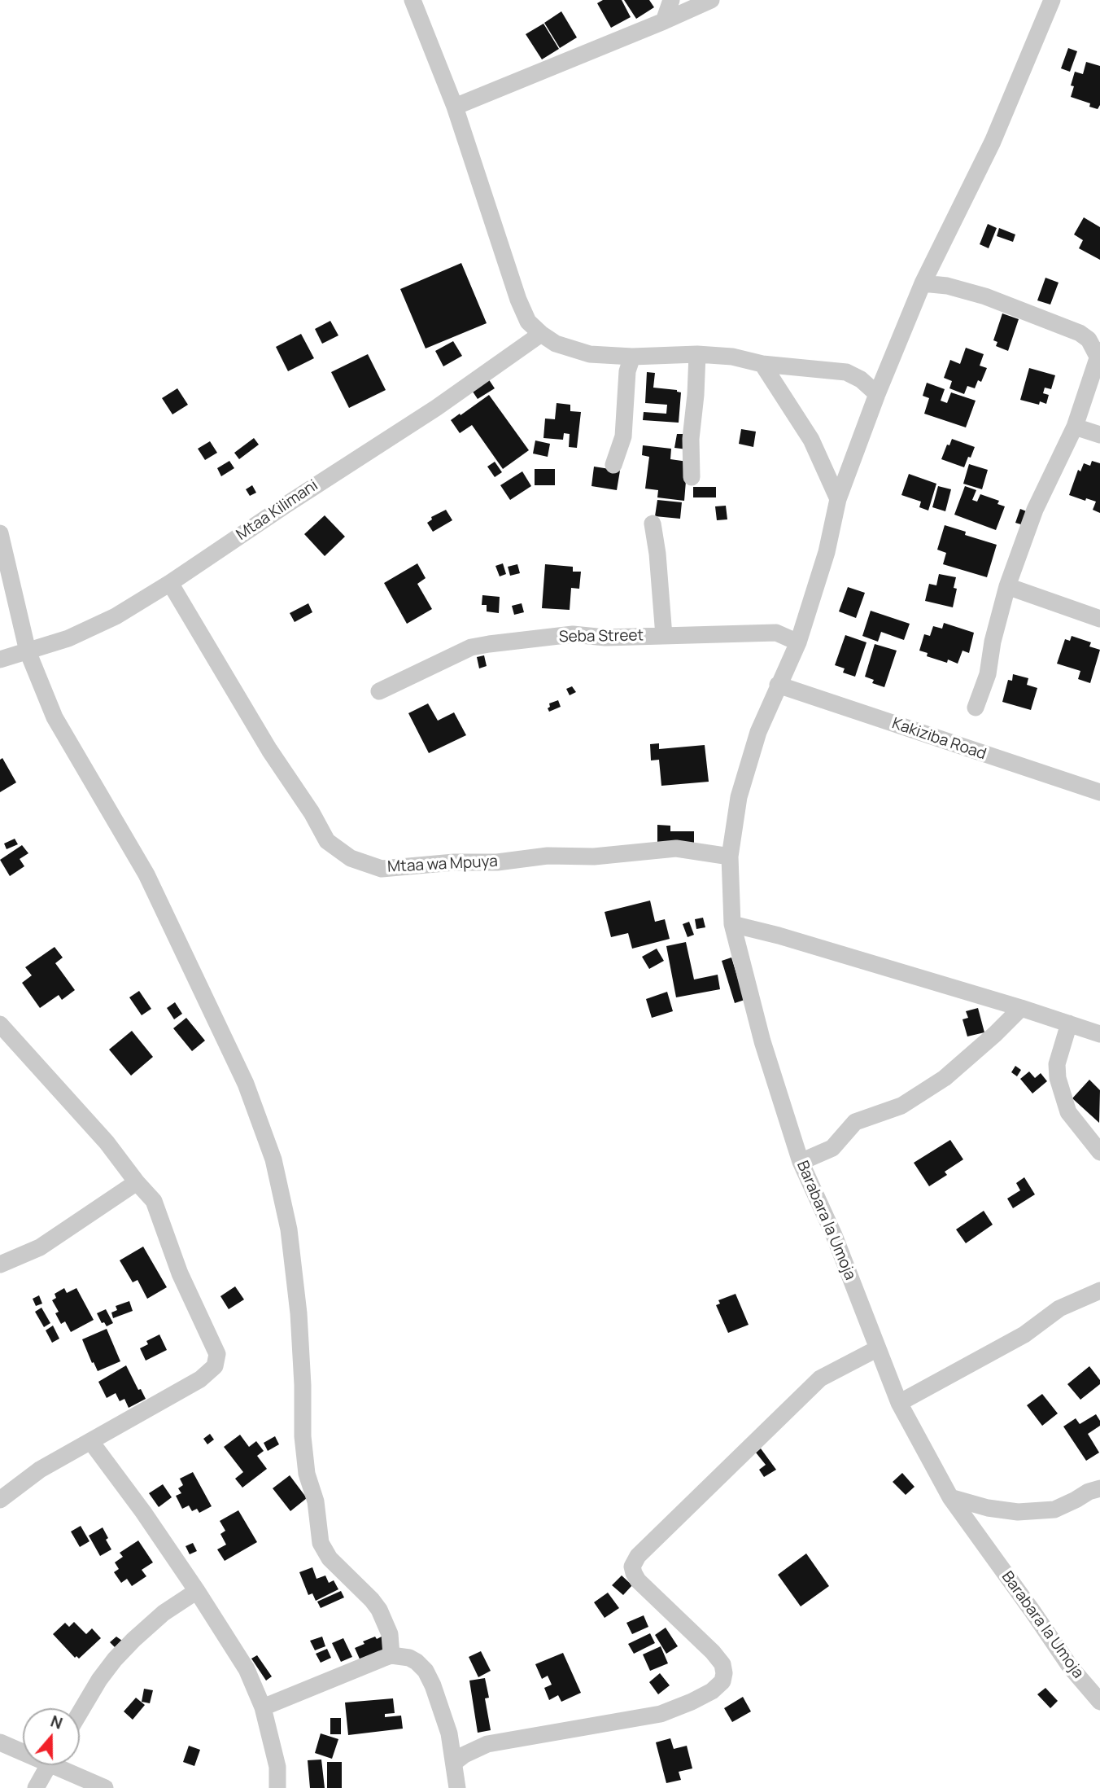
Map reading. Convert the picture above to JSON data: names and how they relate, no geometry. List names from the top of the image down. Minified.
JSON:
{"streets":{"street":["Mtaa Kilimani","Seba Street","Kakiziba Road","Mtaa wa Mpuya","Barabara la Umoja"]},"crossings":[["Mtaa Kilimani","Mtaa wa Mpuya"],["Seba Street","Barabara la Umoja"],["Kakiziba Road","Barabara la Umoja"],["Mtaa wa Mpuya","Barabara la Umoja"]],"north":"top"}
